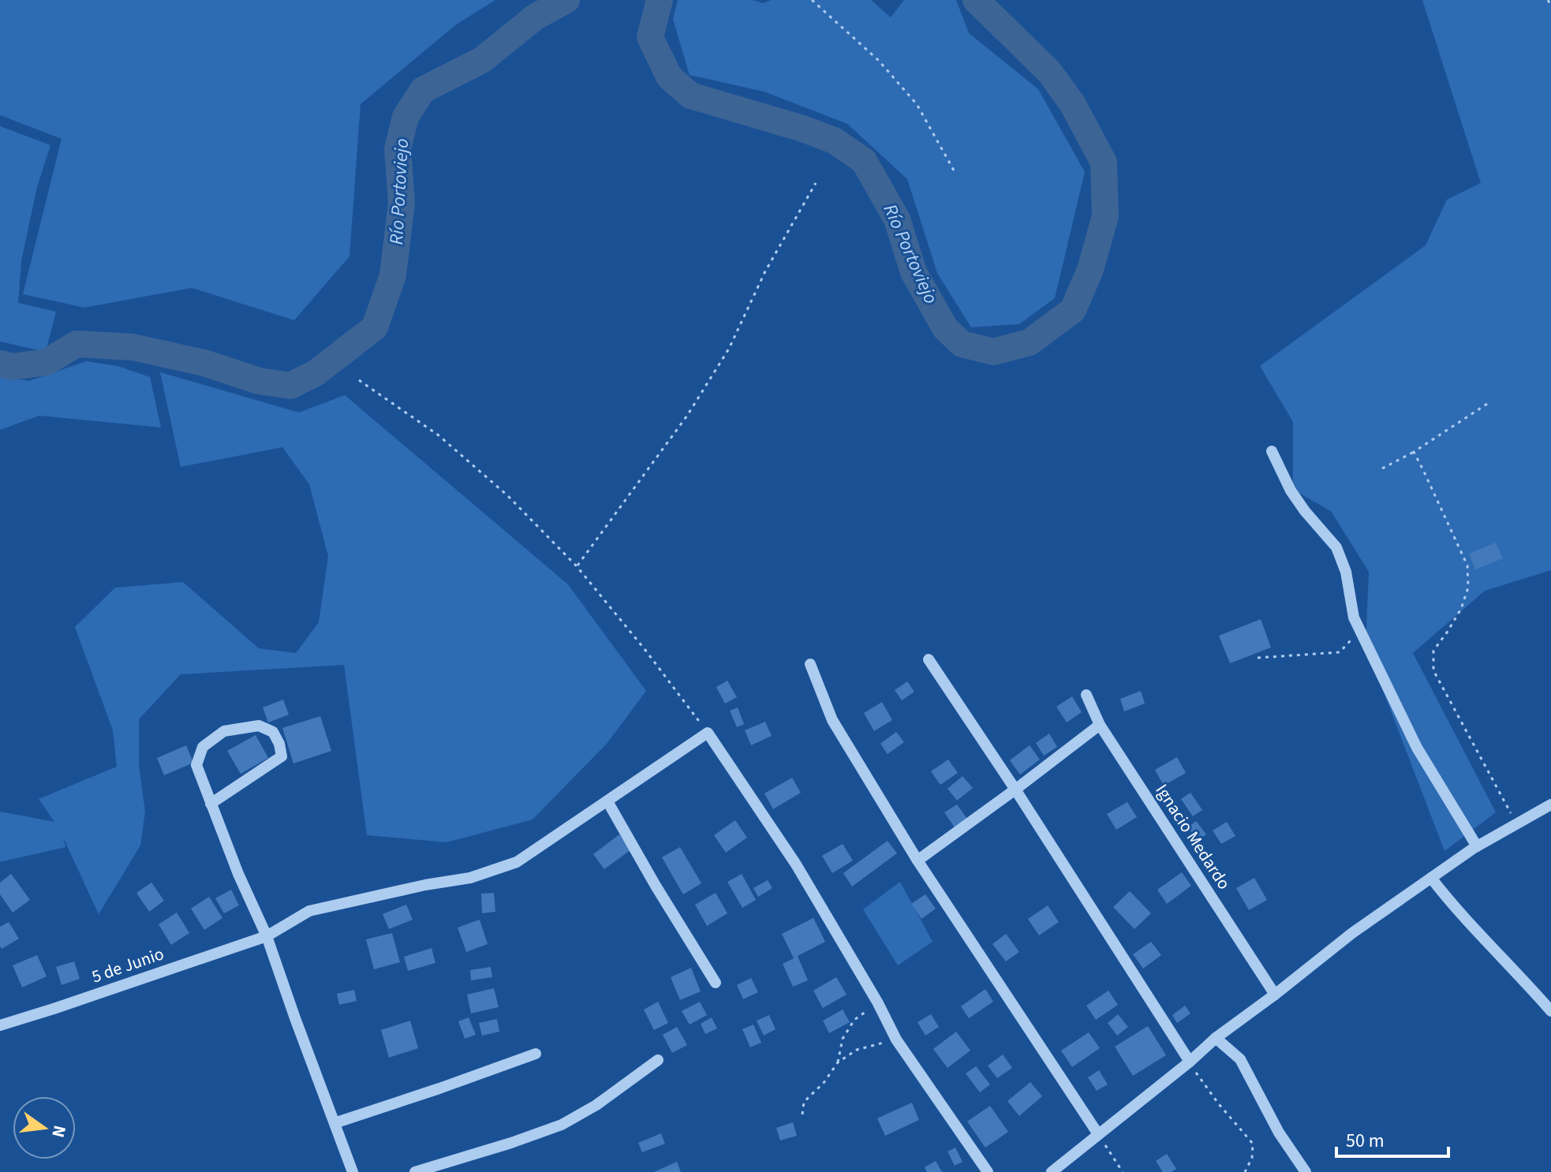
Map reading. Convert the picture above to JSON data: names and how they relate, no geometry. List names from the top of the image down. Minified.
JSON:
{"streets":{"street":["Ignacio Medardo","5 de Junio"]},"water":["Río Portoviejo"],"scale_bar":"50 m","north":"right"}
